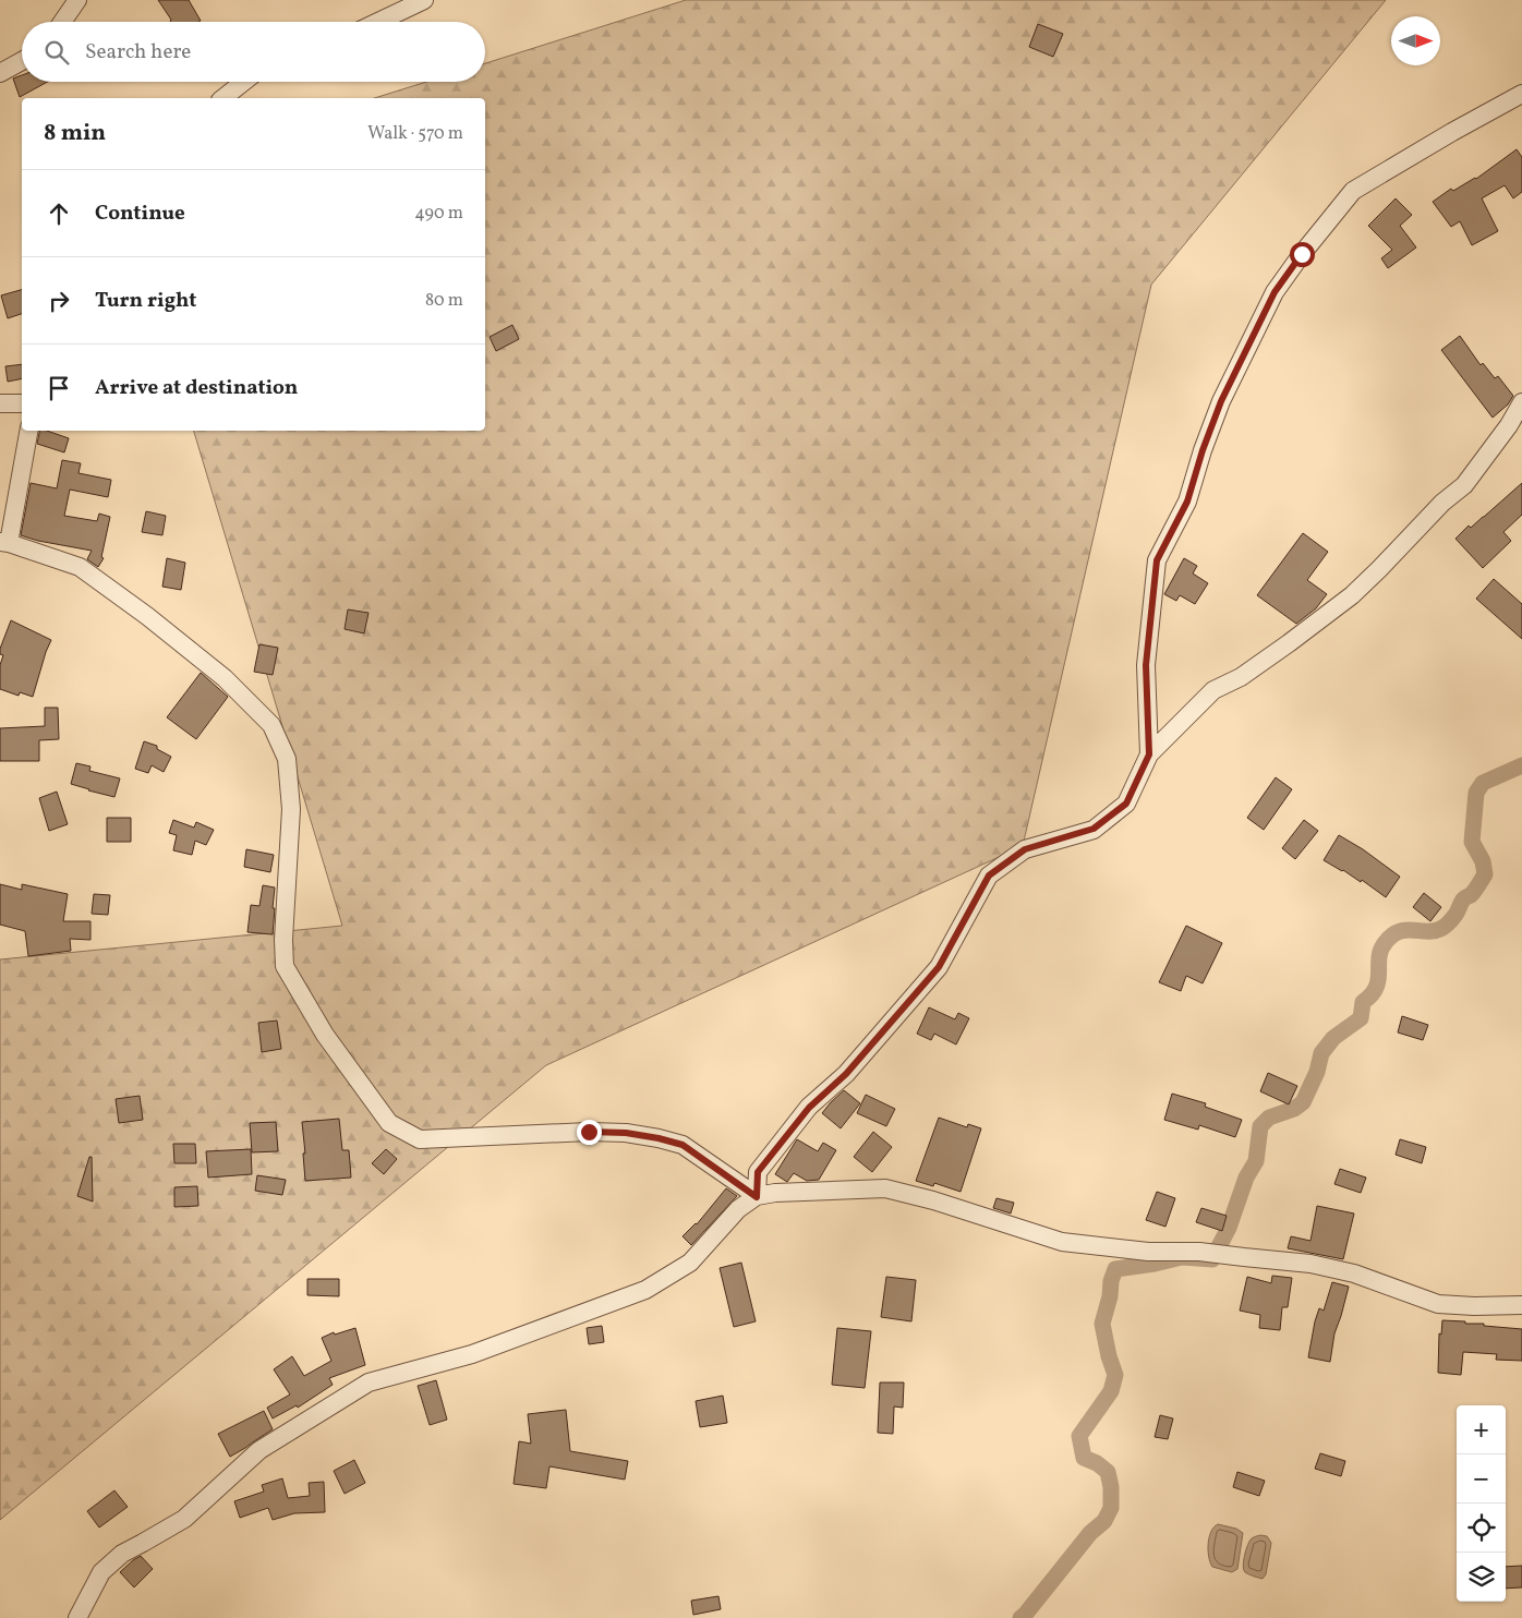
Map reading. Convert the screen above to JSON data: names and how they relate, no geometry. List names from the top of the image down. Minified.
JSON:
{"north":"right","page":{"search":"Search here","heading":["8 min","Walk · 570 m"],"list":[["Continue","490 m"],["Turn right","80 m"],"Arrive at destination"],"map_buttons":["+","−"]}}
